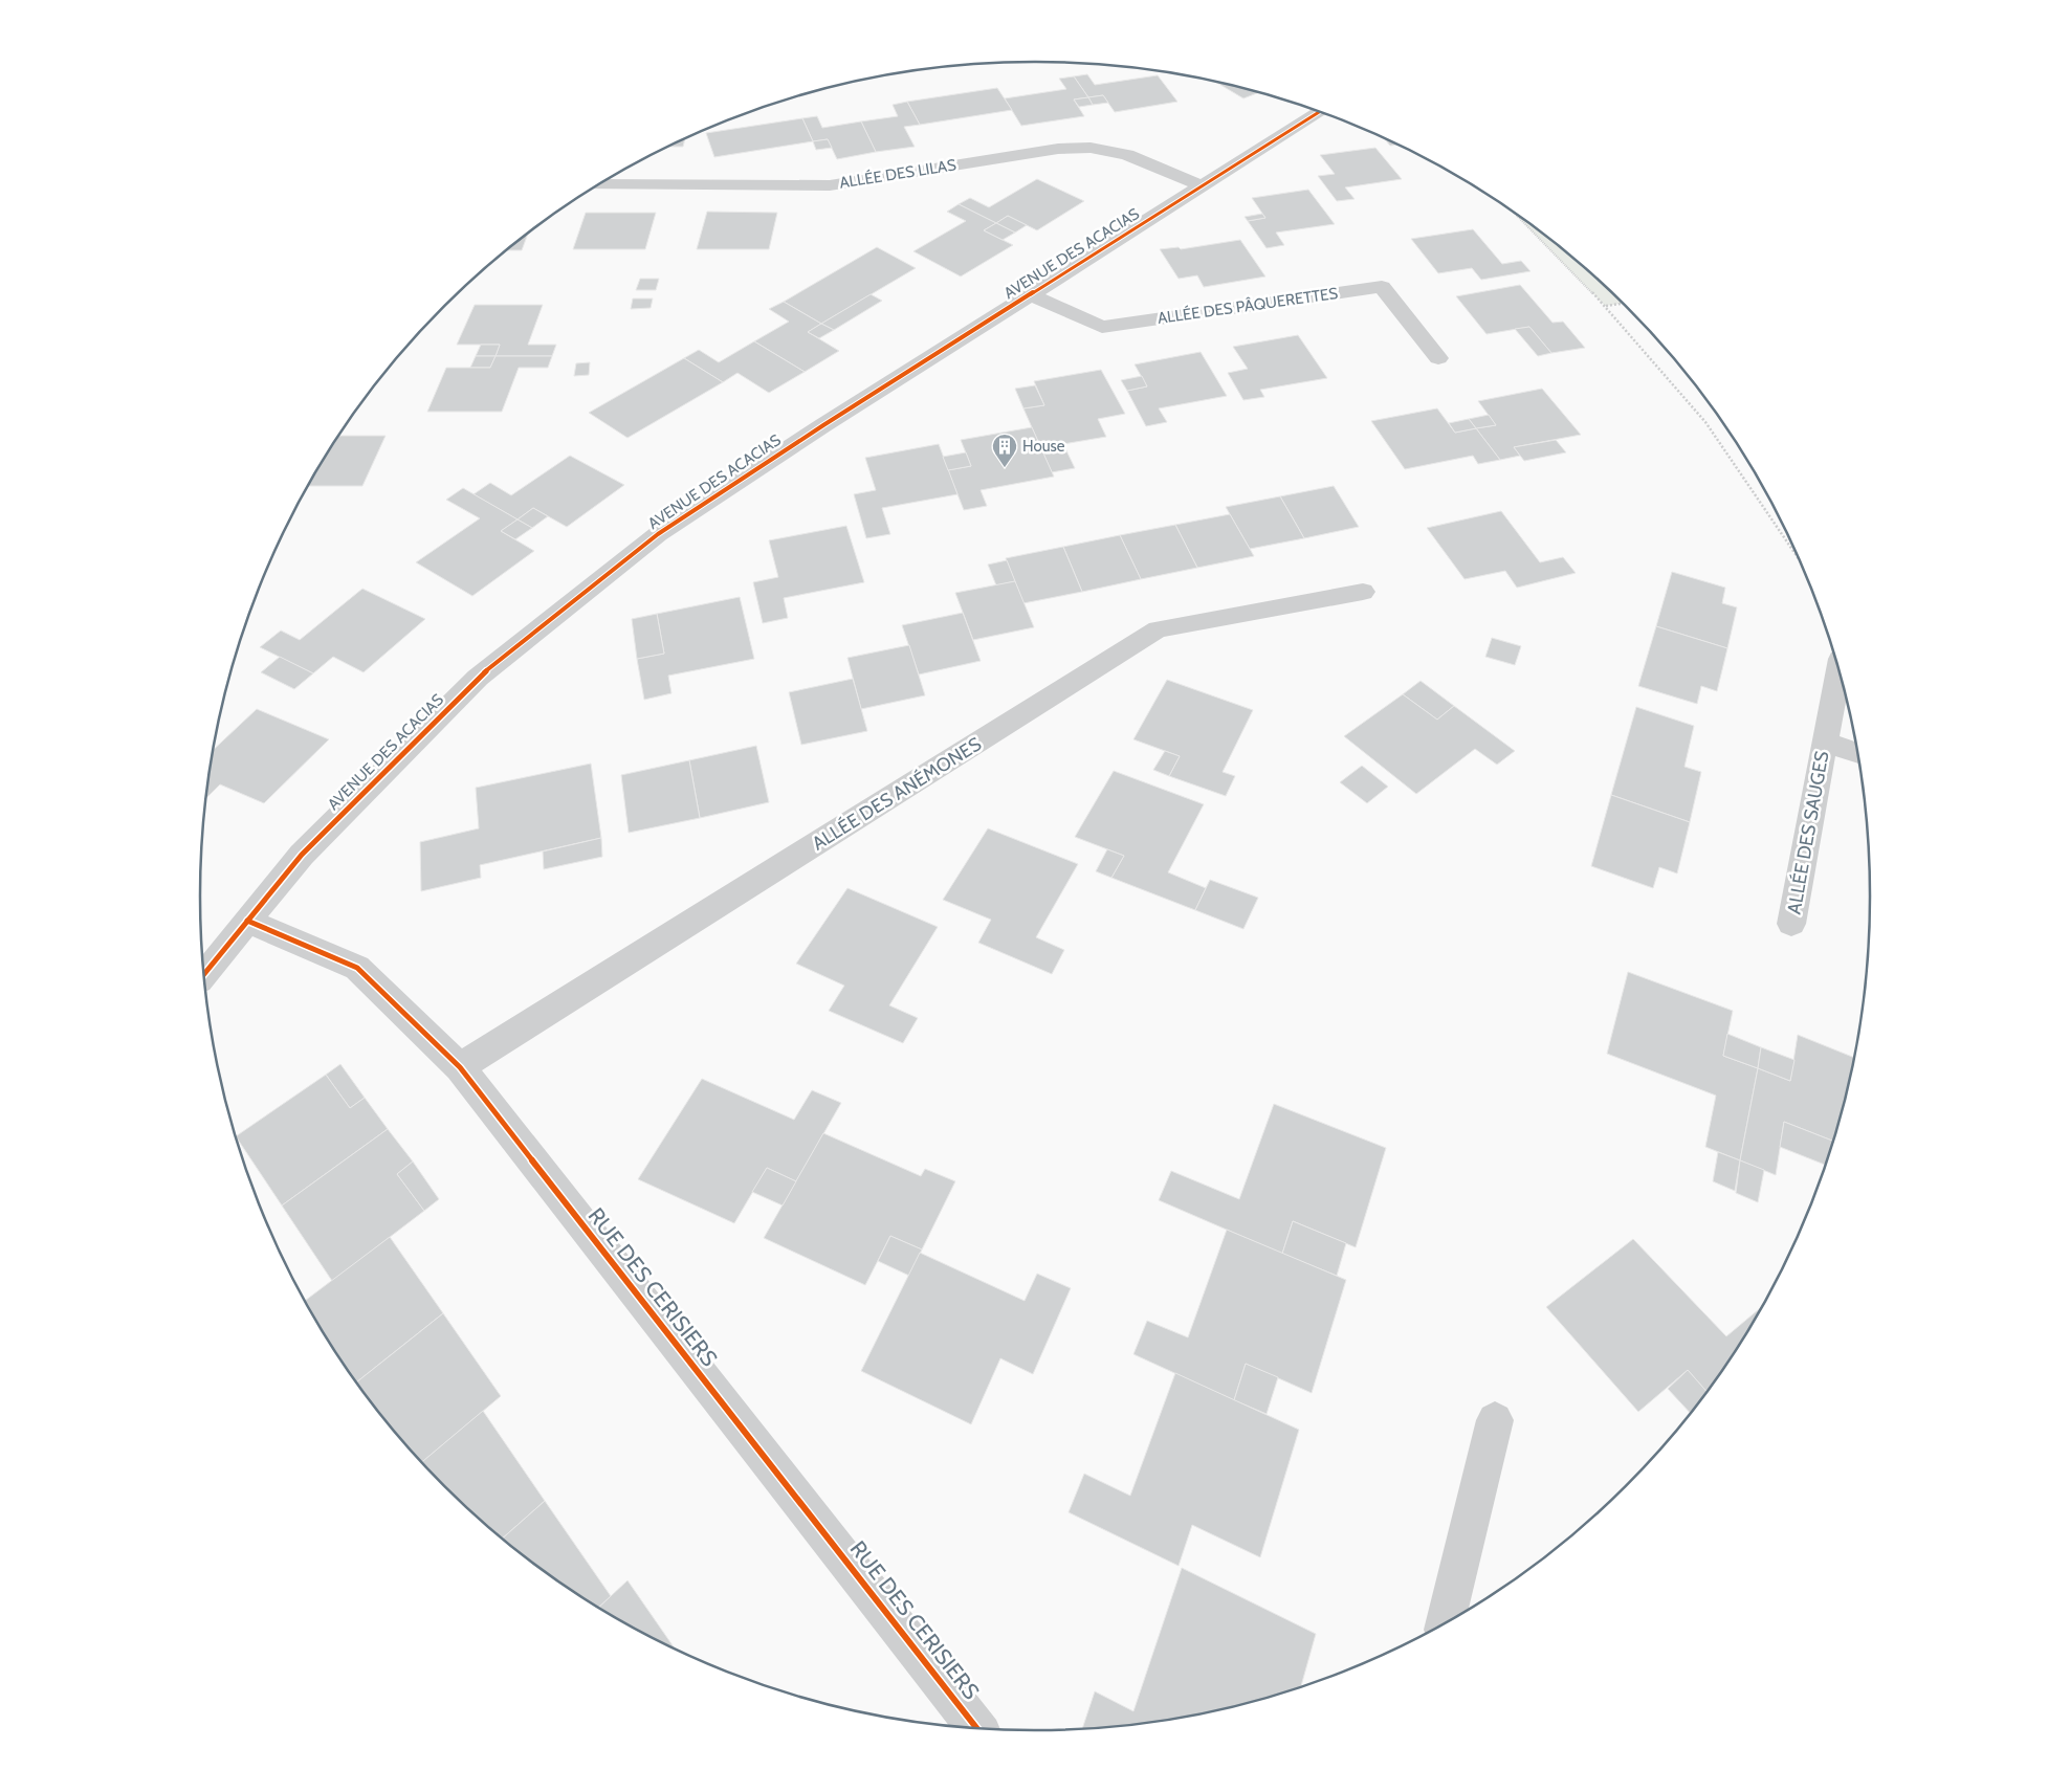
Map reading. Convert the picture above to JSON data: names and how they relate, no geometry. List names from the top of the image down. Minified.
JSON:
{"streets":{"street":["ALLÉE DES LILAS","AVENUE DES ACACIAS","ALLÉE DES PÂQUERETTES","ALLÉE DES ANÉMONES","ALLÉE DES SAUGES","RUE DES CERISIERS"]},"crossings":[["ALLÉE DES LILAS","AVENUE DES ACACIAS"],["AVENUE DES ACACIAS","ALLÉE DES PÂQUERETTES"],["AVENUE DES ACACIAS","RUE DES CERISIERS"],["ALLÉE DES ANÉMONES","RUE DES CERISIERS"]],"places":{"building":["House"]}}
